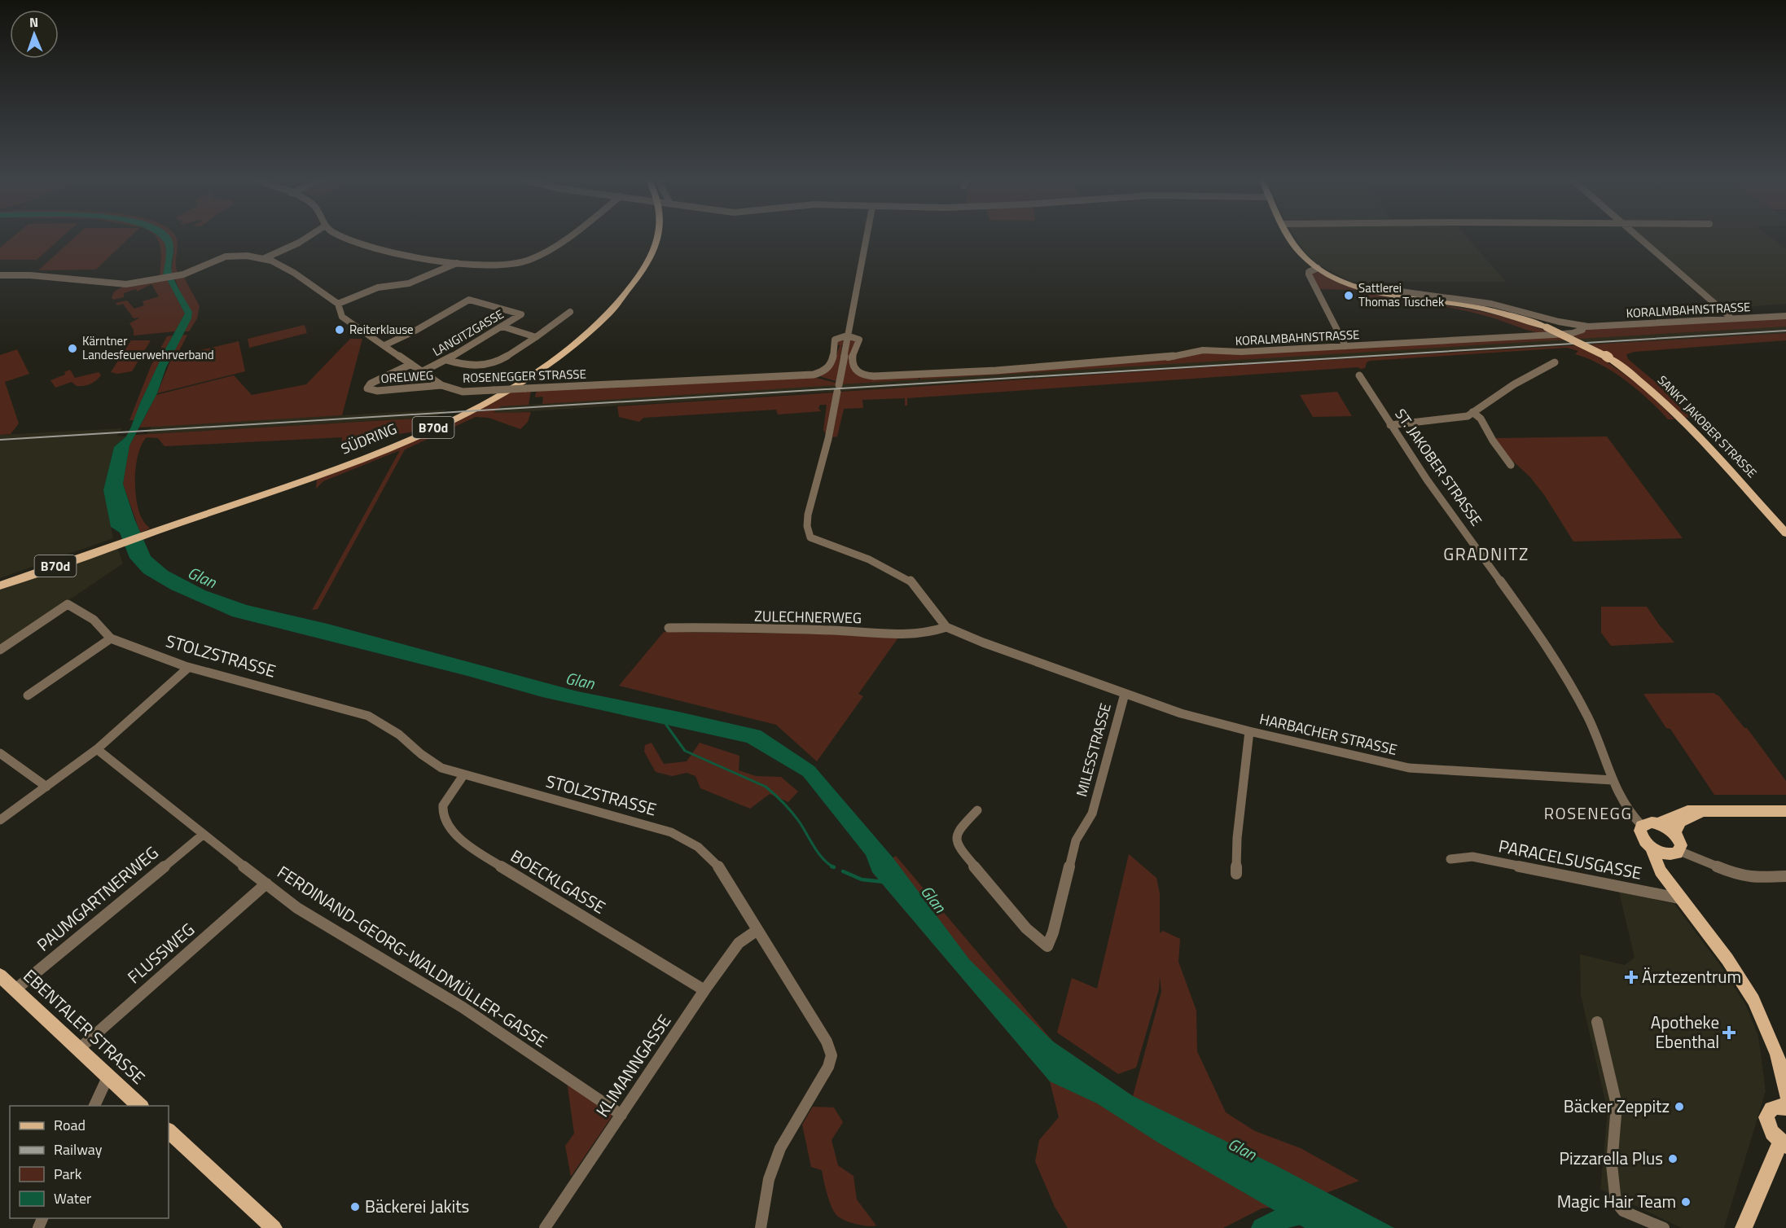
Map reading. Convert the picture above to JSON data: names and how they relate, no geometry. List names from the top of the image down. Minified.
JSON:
{"streets":{"main road":["SANKT JAKOBER STRASSE","B70d","SÜDRING","EBENTALER STRASSE"],"street":["KORALMBAHNSTRASSE","LANGITZGASSE","ROSENEGGER STRASSE","ORELWEG","ST. JAKOBER STRASSE","ZULECHNERWEG","STOLZSTRASSE","HARBACHER STRASSE","MILESSTRASSE","PARACELSUSGASSE","BOECKLGASSE","PAUMGARTNERWEG","FLUSSWEG","FERDINAND-GEORG-WALDMÜLLER-GASSE","KLIMANNGASSE"]},"crossings":[["KORALMBAHNSTRASSE","ROSENEGGER STRASSE"],["LANGITZGASSE","ROSENEGGER STRASSE"],["ROSENEGGER STRASSE","ORELWEG"],["ST. JAKOBER STRASSE","HARBACHER STRASSE"],["ZULECHNERWEG","HARBACHER STRASSE"],["STOLZSTRASSE","BOECKLGASSE"],["STOLZSTRASSE","KLIMANNGASSE"],["HARBACHER STRASSE","MILESSTRASSE"],["BOECKLGASSE","KLIMANNGASSE"],["PAUMGARTNERWEG","FERDINAND-GEORG-WALDMÜLLER-GASSE"],["PAUMGARTNERWEG","EBENTALER STRASSE"],["FLUSSWEG","FERDINAND-GEORG-WALDMÜLLER-GASSE"],["FLUSSWEG","EBENTALER STRASSE"],["FERDINAND-GEORG-WALDMÜLLER-GASSE","KLIMANNGASSE"]],"districts":["GRADNITZ","ROSENEGG"],"water":["Glan"],"places":{"other":["Sattlerei Thomas Tuschek","Reiterklause","Kärntner Landesfeuerwehrverband","Bäcker Zeppitz","Pizzarella Plus","Magic Hair Team","Bäckerei Jakits"],"health":["Ärztezentrum","Apotheke Ebenthal"]},"legend":["Road","Railway","Park","Water"],"north":"top"}
